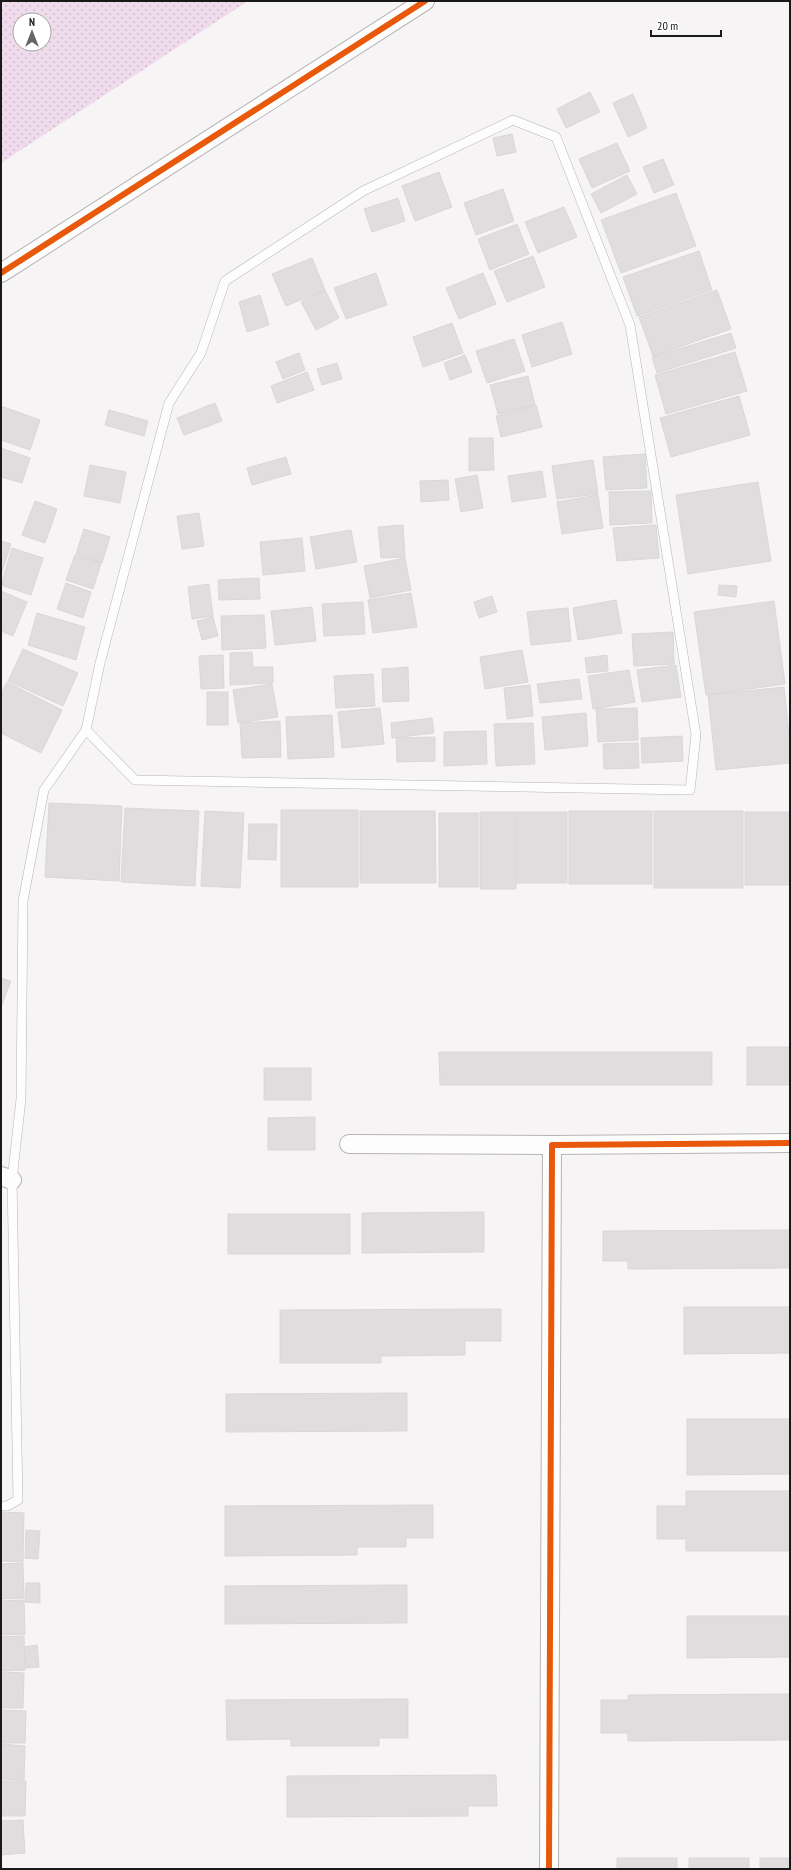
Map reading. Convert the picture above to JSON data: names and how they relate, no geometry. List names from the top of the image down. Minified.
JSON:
{"scale_bar":"20 m","north":"top"}
